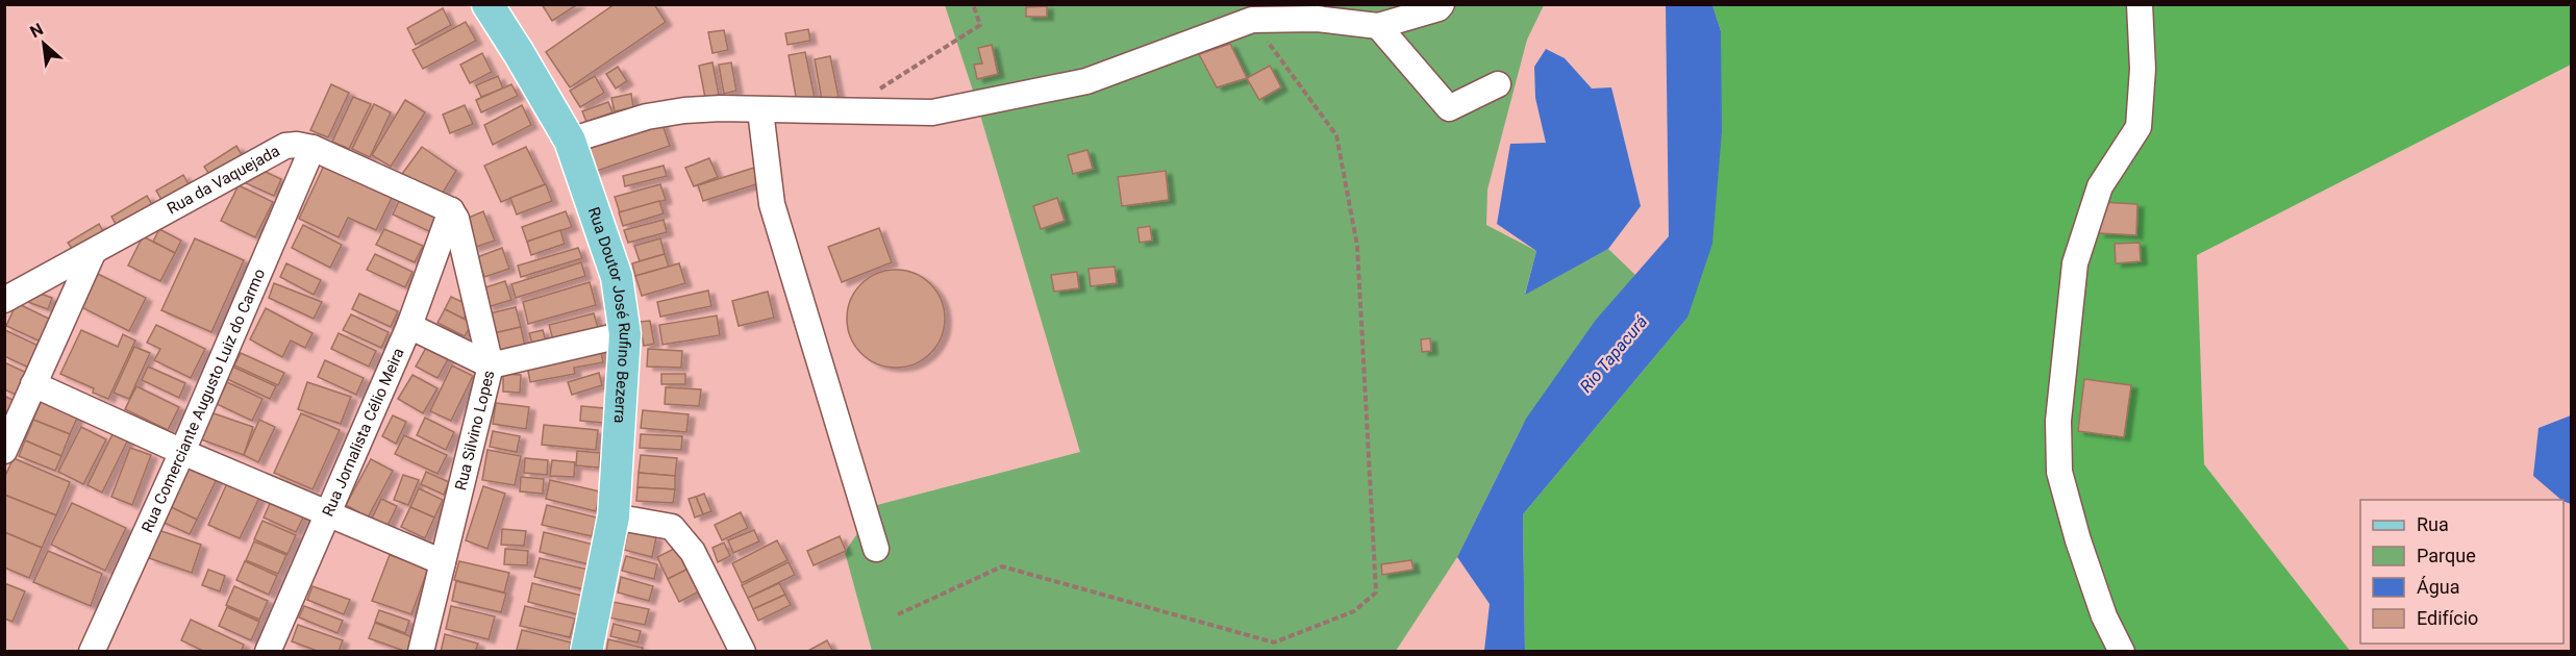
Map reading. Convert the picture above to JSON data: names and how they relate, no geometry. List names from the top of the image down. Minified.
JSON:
{"streets":{"main road":["Rua Doutor José Rufino Bezerra"],"street":["Rua da Vaquejada","Rua Comerciante Augusto Luiz do Carmo","Rua Silvino Lopes","Rua Jornalista Célio Meira"]},"crossings":[["Rua da Vaquejada","Rua Comerciante Augusto Luiz do Carmo"],["Rua da Vaquejada","Rua Silvino Lopes"],["Rua da Vaquejada","Rua Jornalista Célio Meira"],["Rua Silvino Lopes","Rua Jornalista Célio Meira"]],"water":["Rio Tapacurá"],"legend":["Rua","Parque","Água","Edifício"],"north":"top left"}
